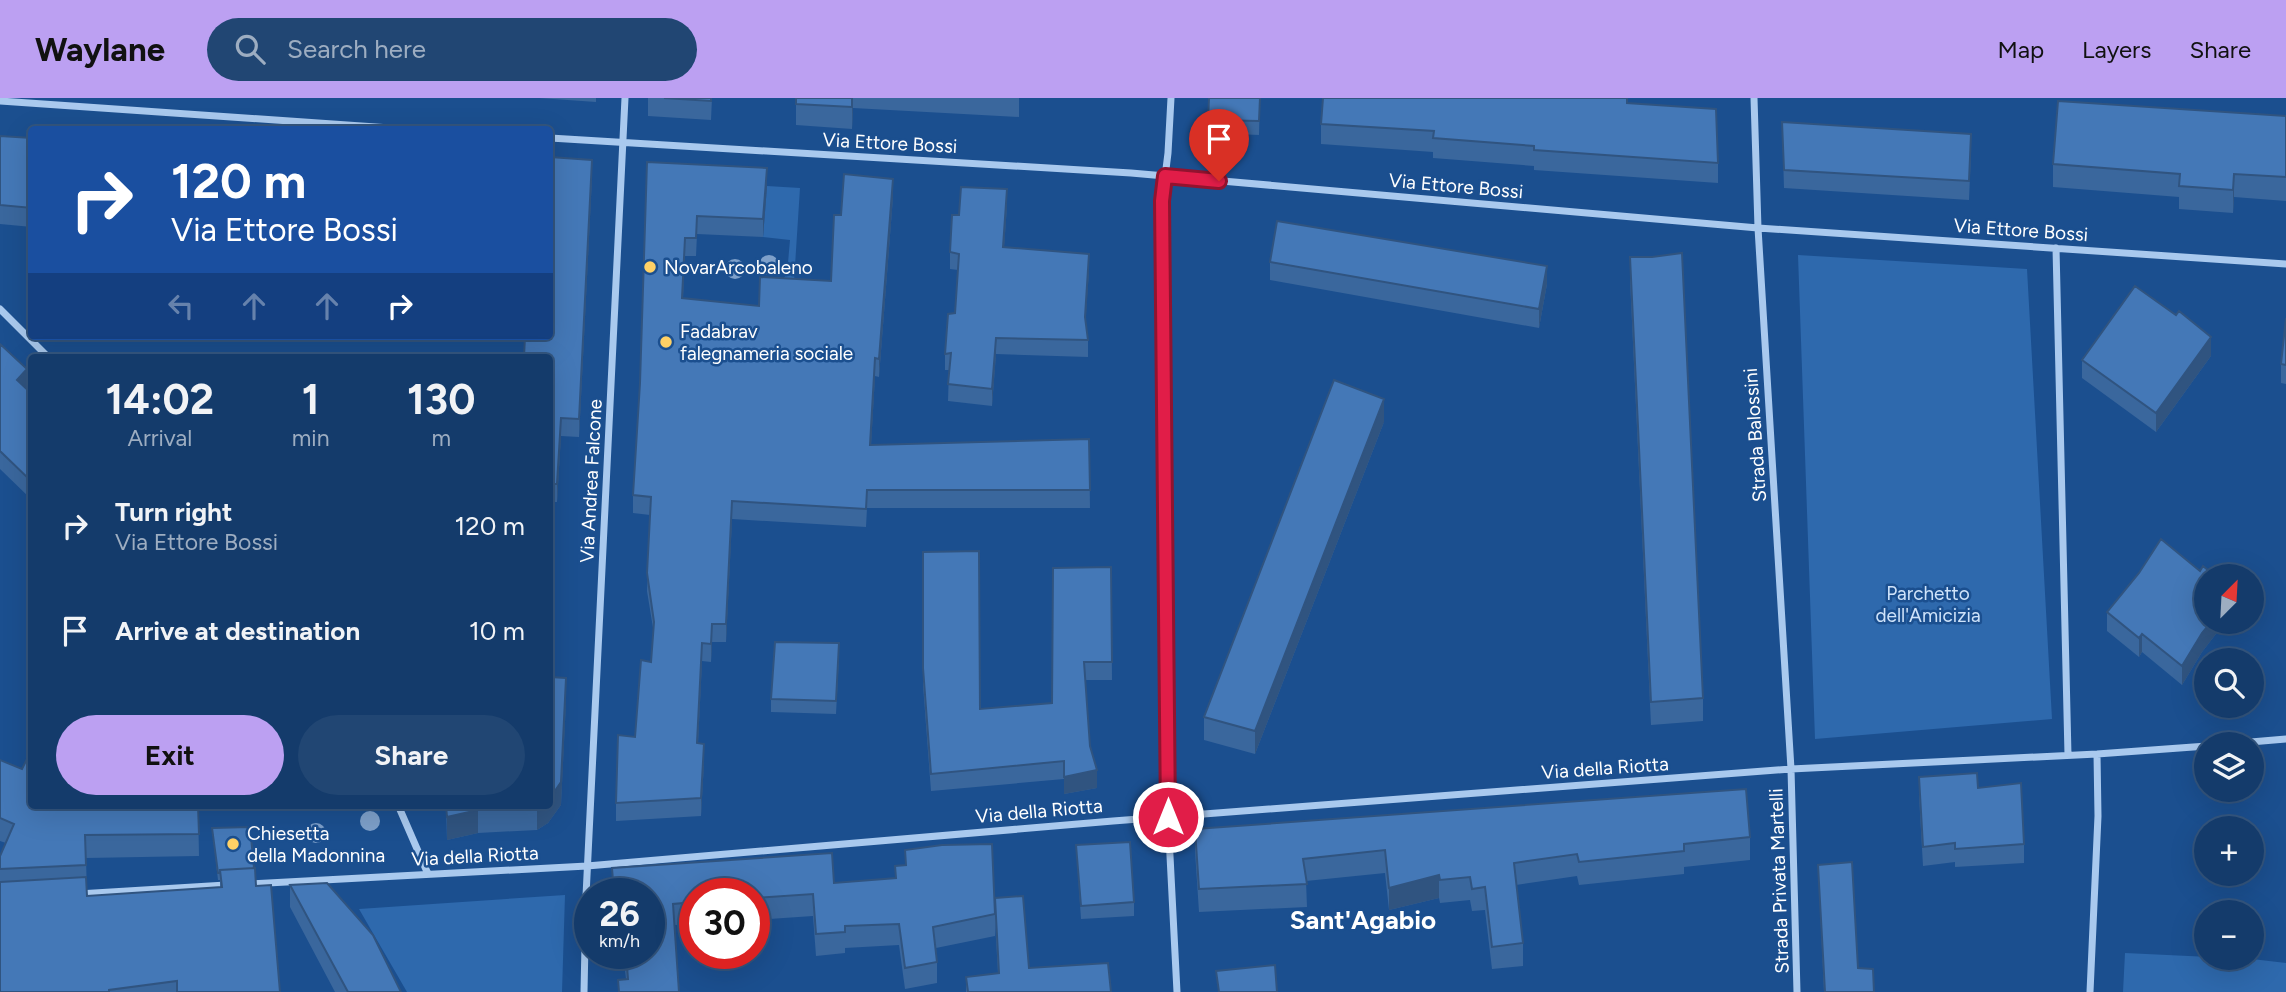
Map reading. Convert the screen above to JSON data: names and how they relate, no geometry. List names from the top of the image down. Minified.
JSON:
{"streets":{"street":["Via Ettore Bossi","Strada Balossini","Via Andrea Falcone","Via della Riotta","Strada Privata Martelli"]},"crossings":[["Via Ettore Bossi","Strada Balossini"],["Via Ettore Bossi","Via Andrea Falcone"],["Strada Balossini","Via della Riotta"],["Strada Balossini","Strada Privata Martelli"],["Via Andrea Falcone","Via della Riotta"],["Via della Riotta","Strada Privata Martelli"]],"districts":["Sant'Agabio"],"parks":["Parchetto dell'Amicizia"],"places":["NovarArcobaleno","Fadabrav falegnameria sociale","Chiesetta della Madonnina"],"north":"top right","page":{"header":"Waylane","search":"Search here","nav":["Map","Layers","Share"],"turn":["120 m","Via Ettore Bossi"],"eta":["14:02","Arrival","1","min","130","m"],"list":[{"name":"Turn right","note":"Via Ettore Bossi","value":"120 m"},{"name":"Arrive at destination","value":"10 m"}],"map_buttons":["+","−"],"buttons":["Exit","Share"],"speed":"26 km/h","limit":"30"}}
